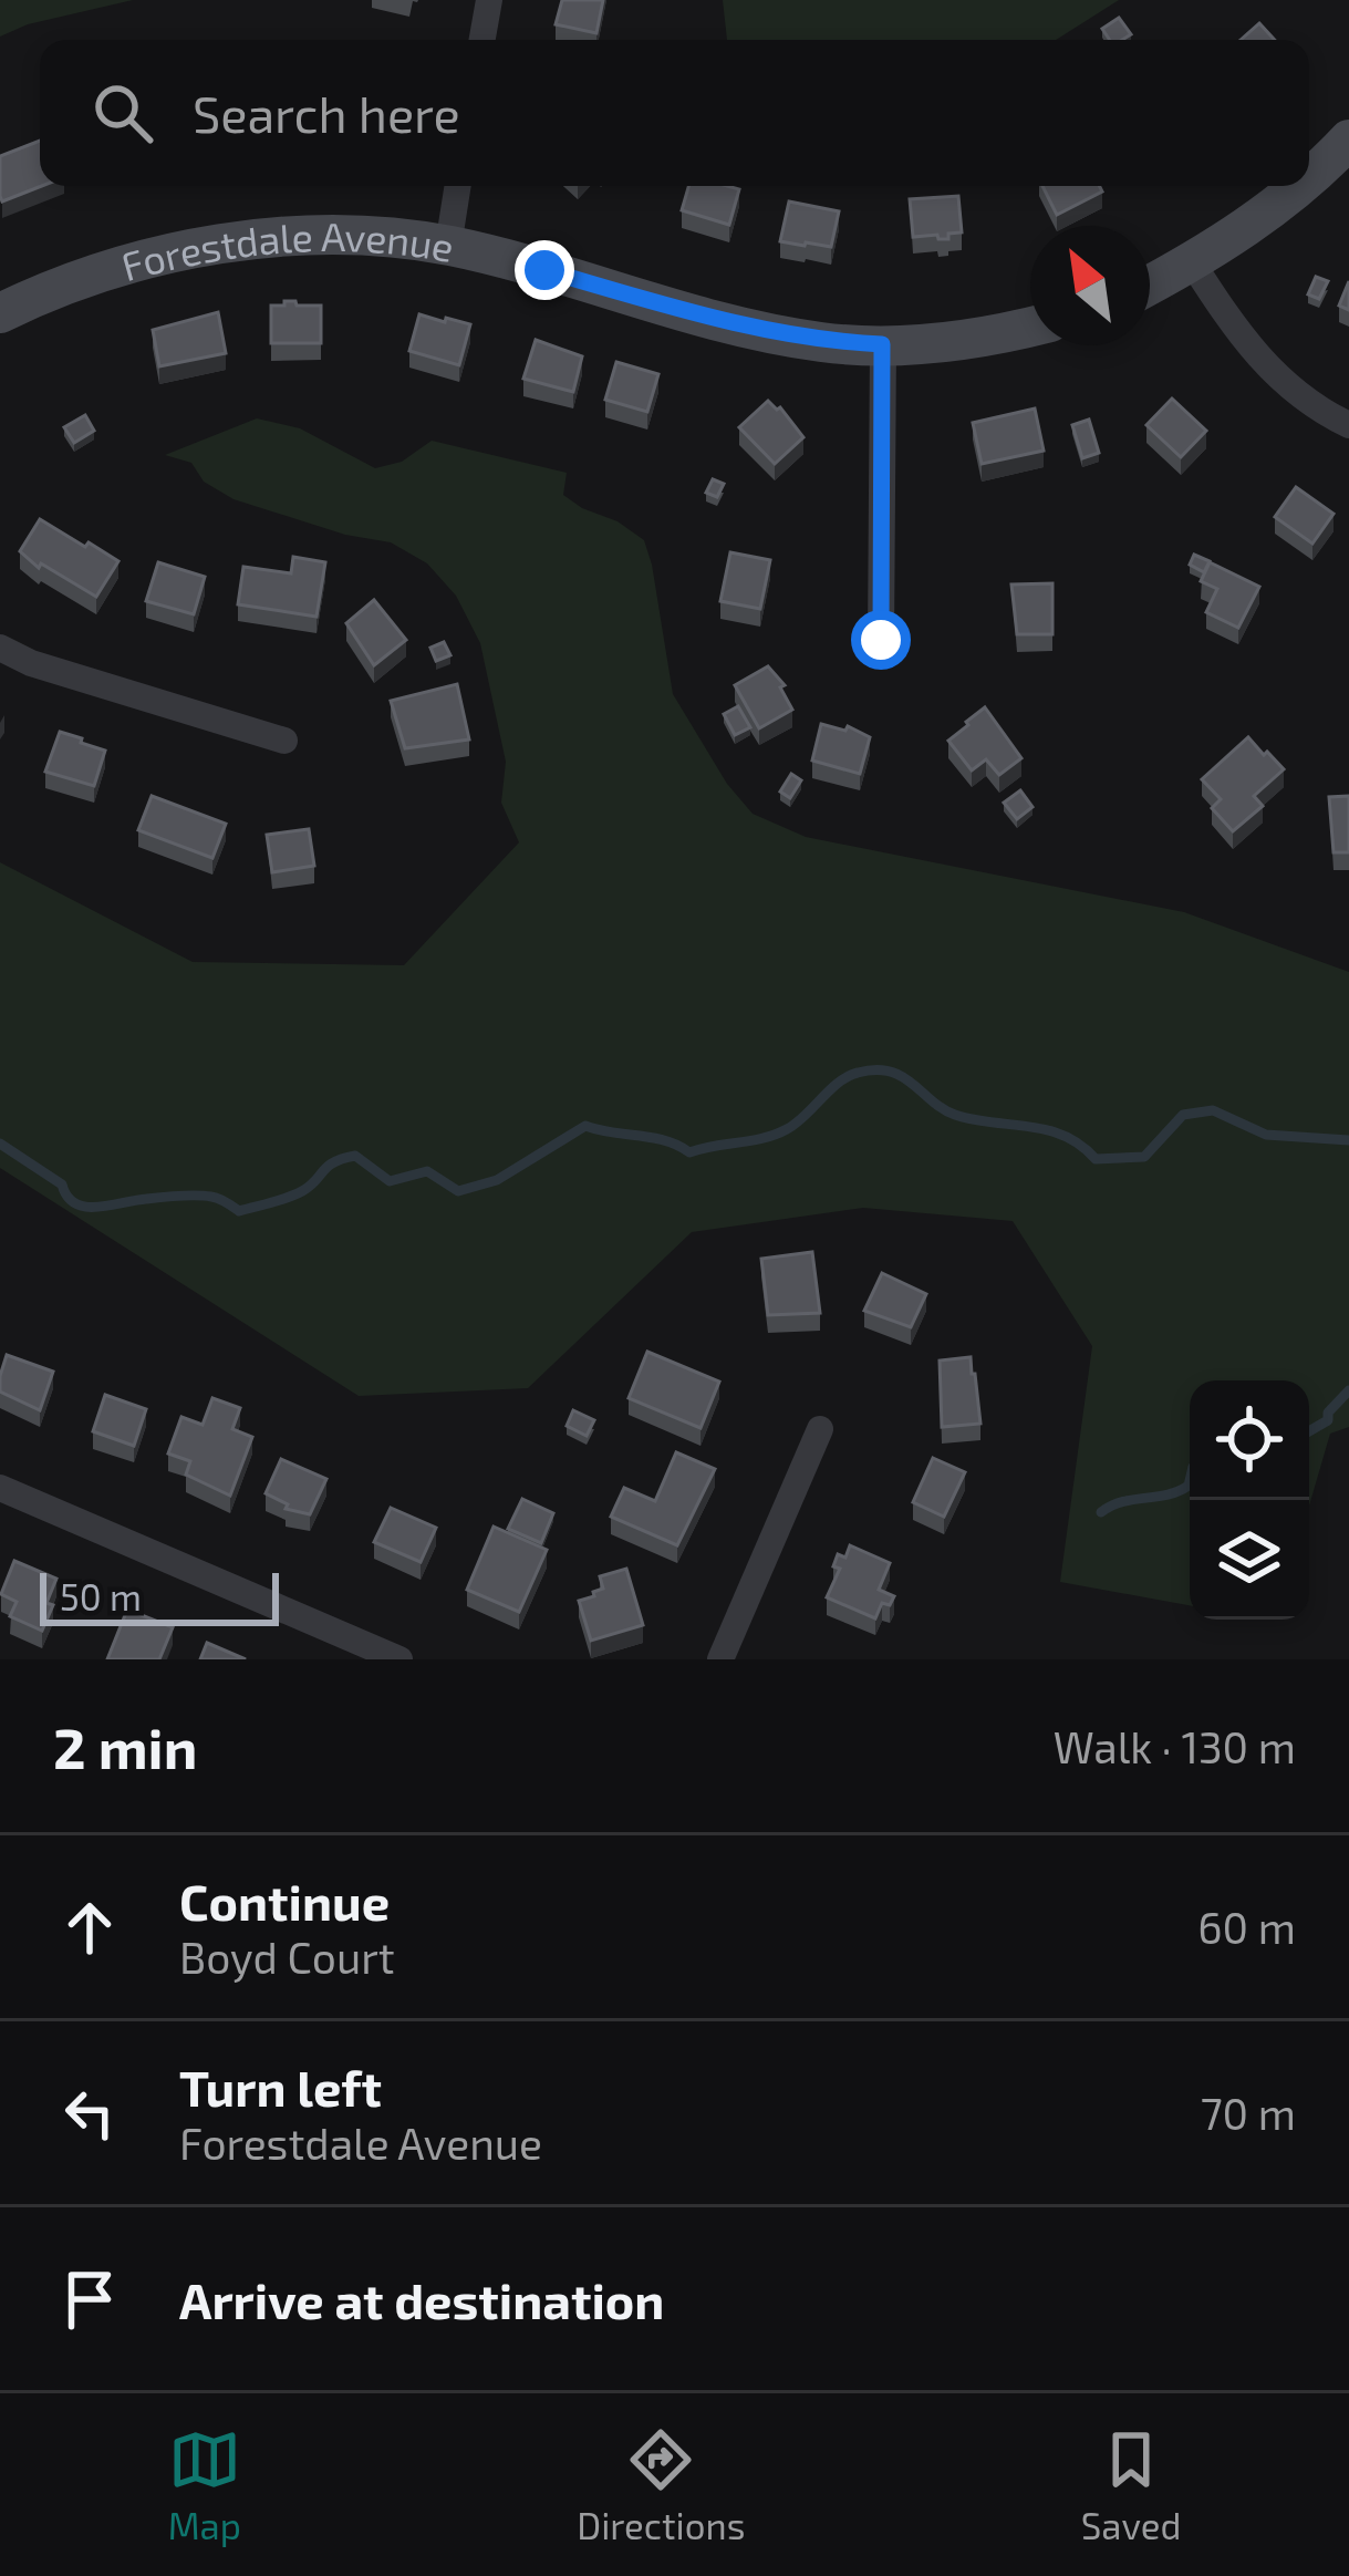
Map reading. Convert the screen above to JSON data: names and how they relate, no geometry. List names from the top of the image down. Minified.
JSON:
{"streets":{"street":["Forestdale Avenue"]},"scale_bar":"50 m","north":"top left","page":{"search":"Search here","scale":"50 m","heading":["2 min","Walk · 130 m"],"list":[["Continue","Boyd Court","60 m"],["Turn left","Forestdale Avenue","70 m"],"Arrive at destination"],"nav":["Map","Directions","Saved"]}}
